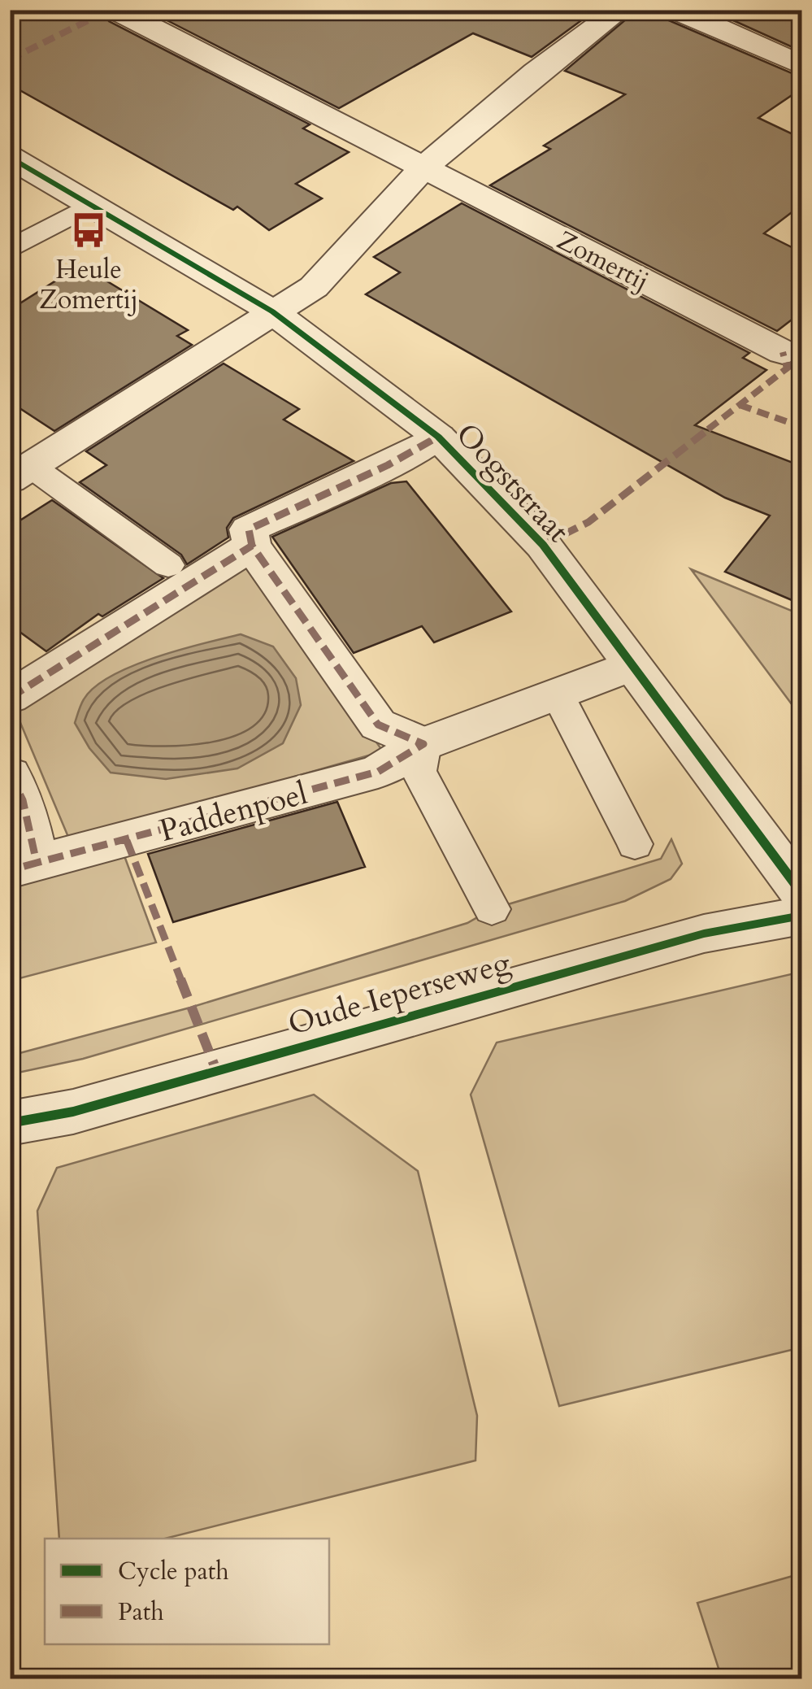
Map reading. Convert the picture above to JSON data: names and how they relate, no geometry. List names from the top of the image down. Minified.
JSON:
{"streets":{"street":["Zomertij","Oogststraat","Paddenpoel","Oude Ieperseweg"]},"crossings":[["Oogststraat","Paddenpoel"]],"places":{"bus stop":["Heule Zomertij"]},"legend":["Cycle path","Path"]}
